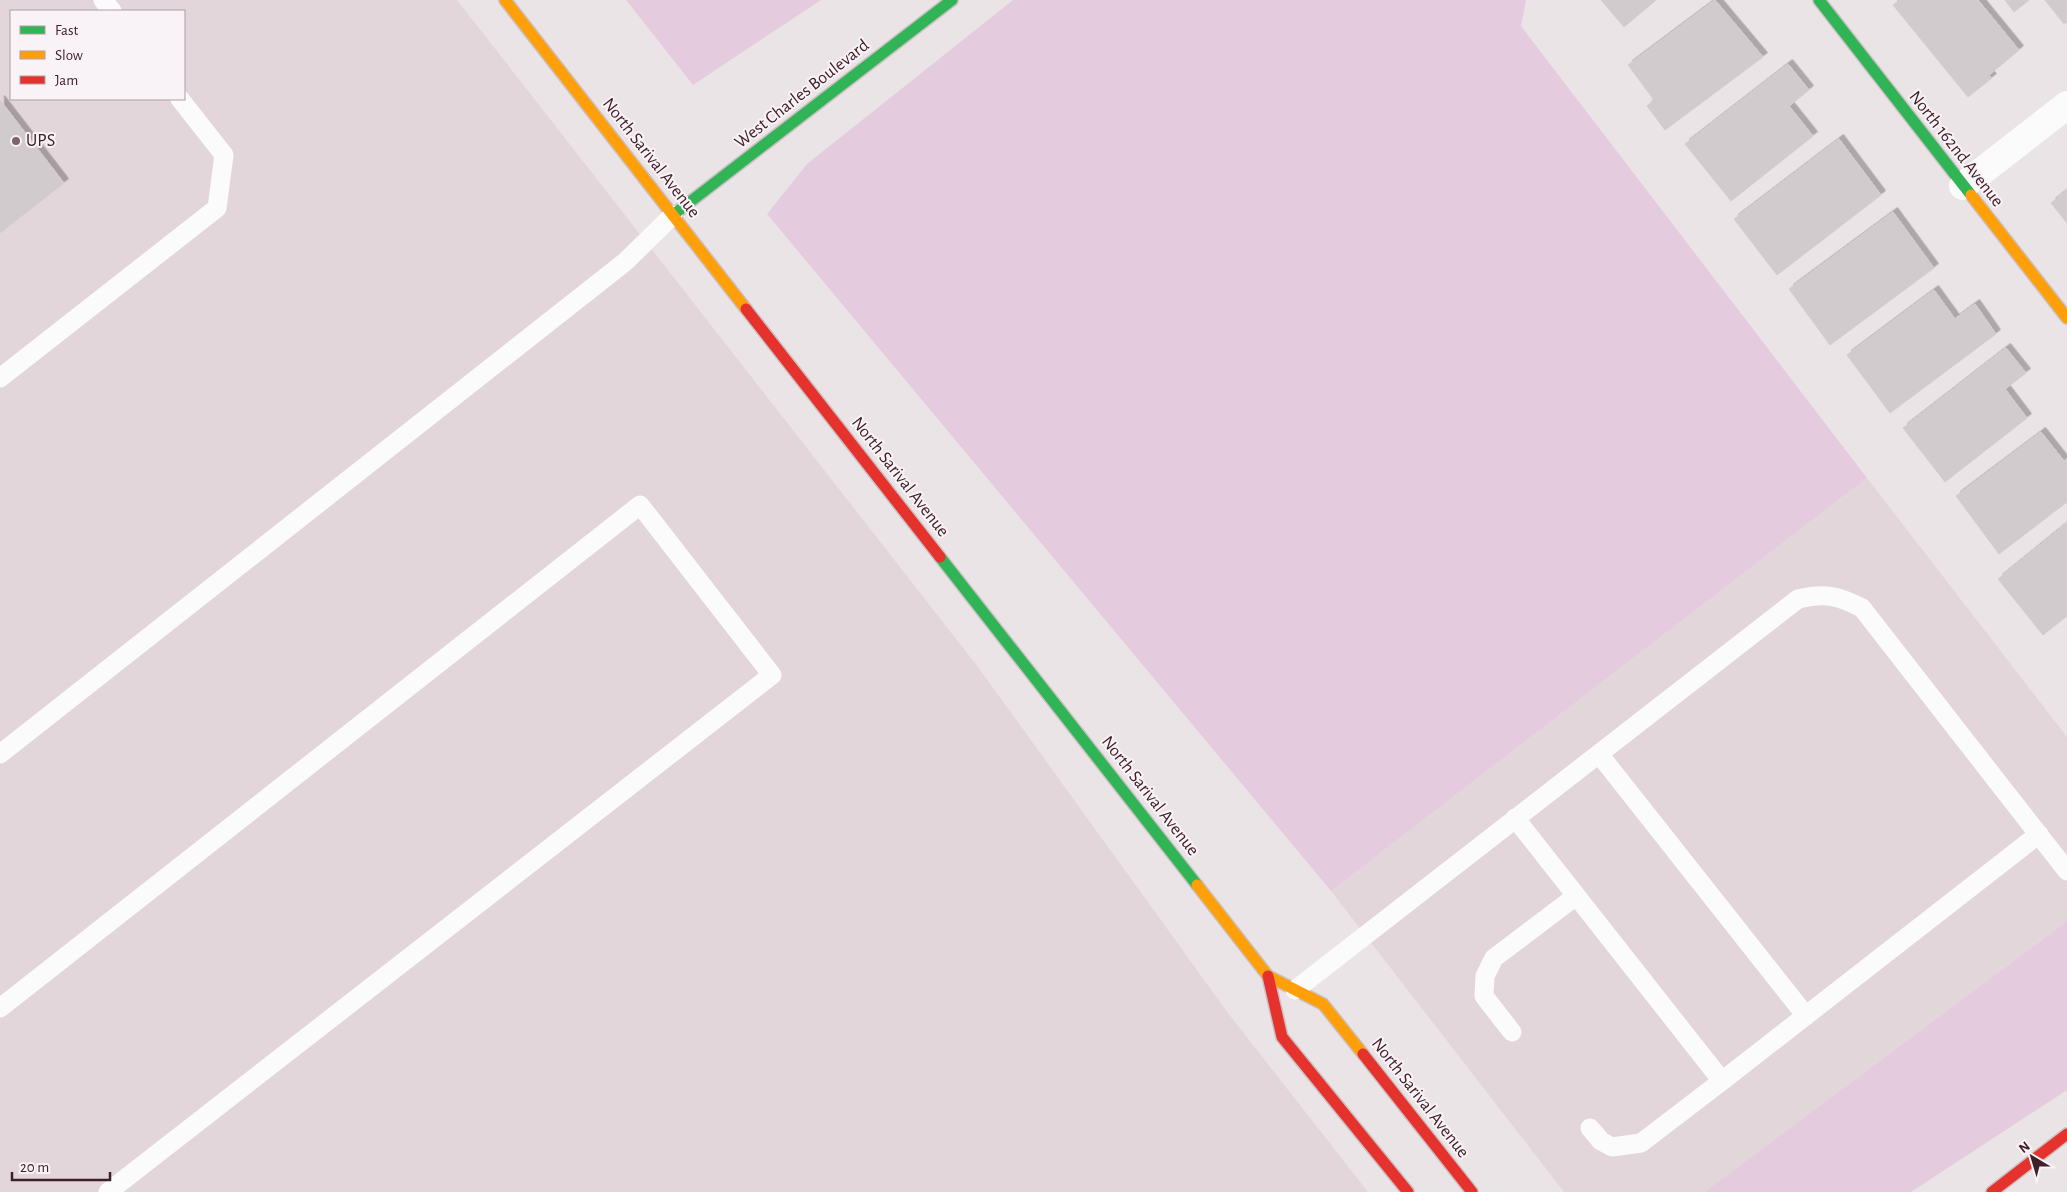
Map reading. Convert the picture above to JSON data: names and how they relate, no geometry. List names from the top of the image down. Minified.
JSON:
{"streets":{"street":["West Charles Boulevard","North 162nd Avenue","North Sarival Avenue"]},"crossings":[["West Charles Boulevard","North Sarival Avenue"]],"places":["UPS"],"legend":["Fast","Slow","Jam"],"scale_bar":"20 m","north":"top left"}
